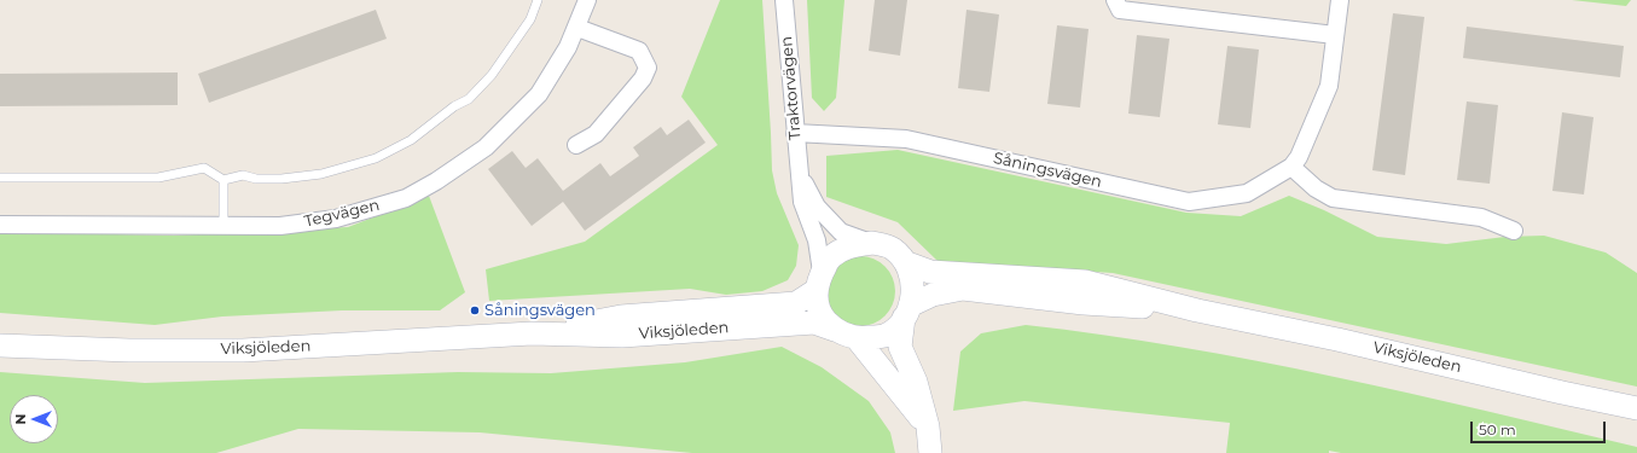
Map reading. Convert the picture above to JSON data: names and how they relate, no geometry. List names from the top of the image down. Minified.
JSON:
{"streets":{"main road":["Viksjöleden"],"street":["Traktorvägen","Såningsvägen","Tegvägen"]},"crossings":[["Traktorvägen","Såningsvägen"],["Traktorvägen","Viksjöleden"]],"places":["Såningsvägen"],"scale_bar":"50 m","north":"left"}
